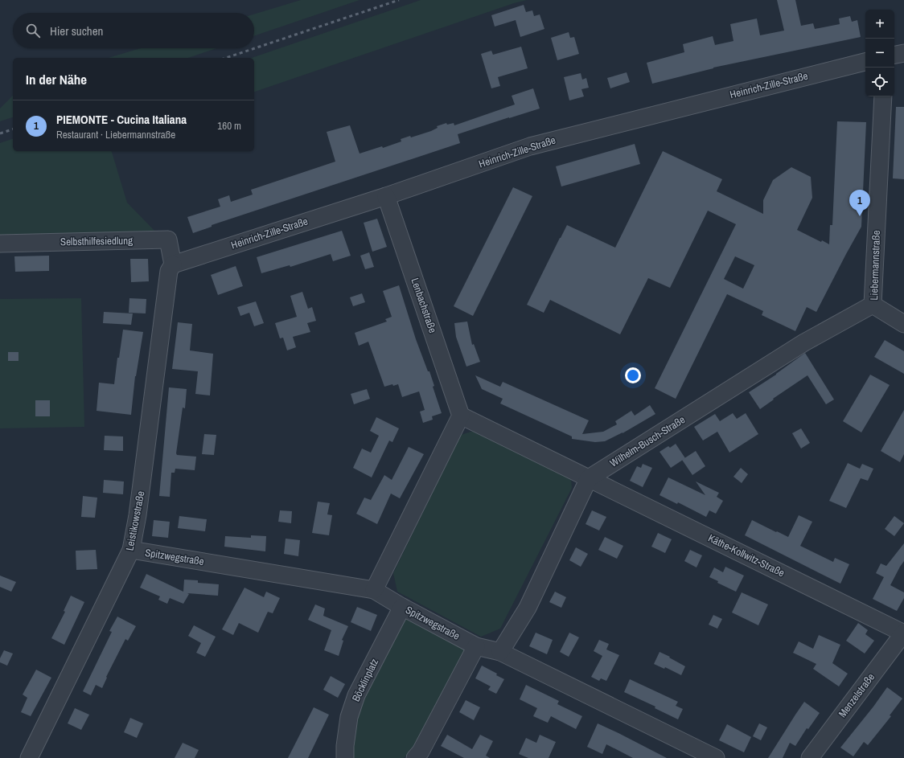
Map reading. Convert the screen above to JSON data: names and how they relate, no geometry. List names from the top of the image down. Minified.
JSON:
{"streets":{"street":["Heinrich-Zille-Straße","Selbsthilfesiedlung","Liebermannstraße","Lenbachstraße","Wilhelm-Busch-Straße","Leistikowstraße","Käthe-Kollwitz-Straße","Spitzwegstraße","Böcklinplatz","Menzelstraße"]},"crossings":[["Heinrich-Zille-Straße","Selbsthilfesiedlung"],["Heinrich-Zille-Straße","Lenbachstraße"],["Heinrich-Zille-Straße","Leistikowstraße"],["Selbsthilfesiedlung","Leistikowstraße"],["Liebermannstraße","Wilhelm-Busch-Straße"],["Wilhelm-Busch-Straße","Käthe-Kollwitz-Straße"],["Leistikowstraße","Spitzwegstraße"],["Käthe-Kollwitz-Straße","Menzelstraße"],["Spitzwegstraße","Böcklinplatz"]],"page":{"map_buttons":["+","−"],"search":"Hier suchen","heading":"In der Nähe","list":[{"mark":"1","name":"PIEMONTE - Cucina Italiana","note":"Restaurant · Liebermannstraße","value":"160 m"}],"pins":"1"}}
